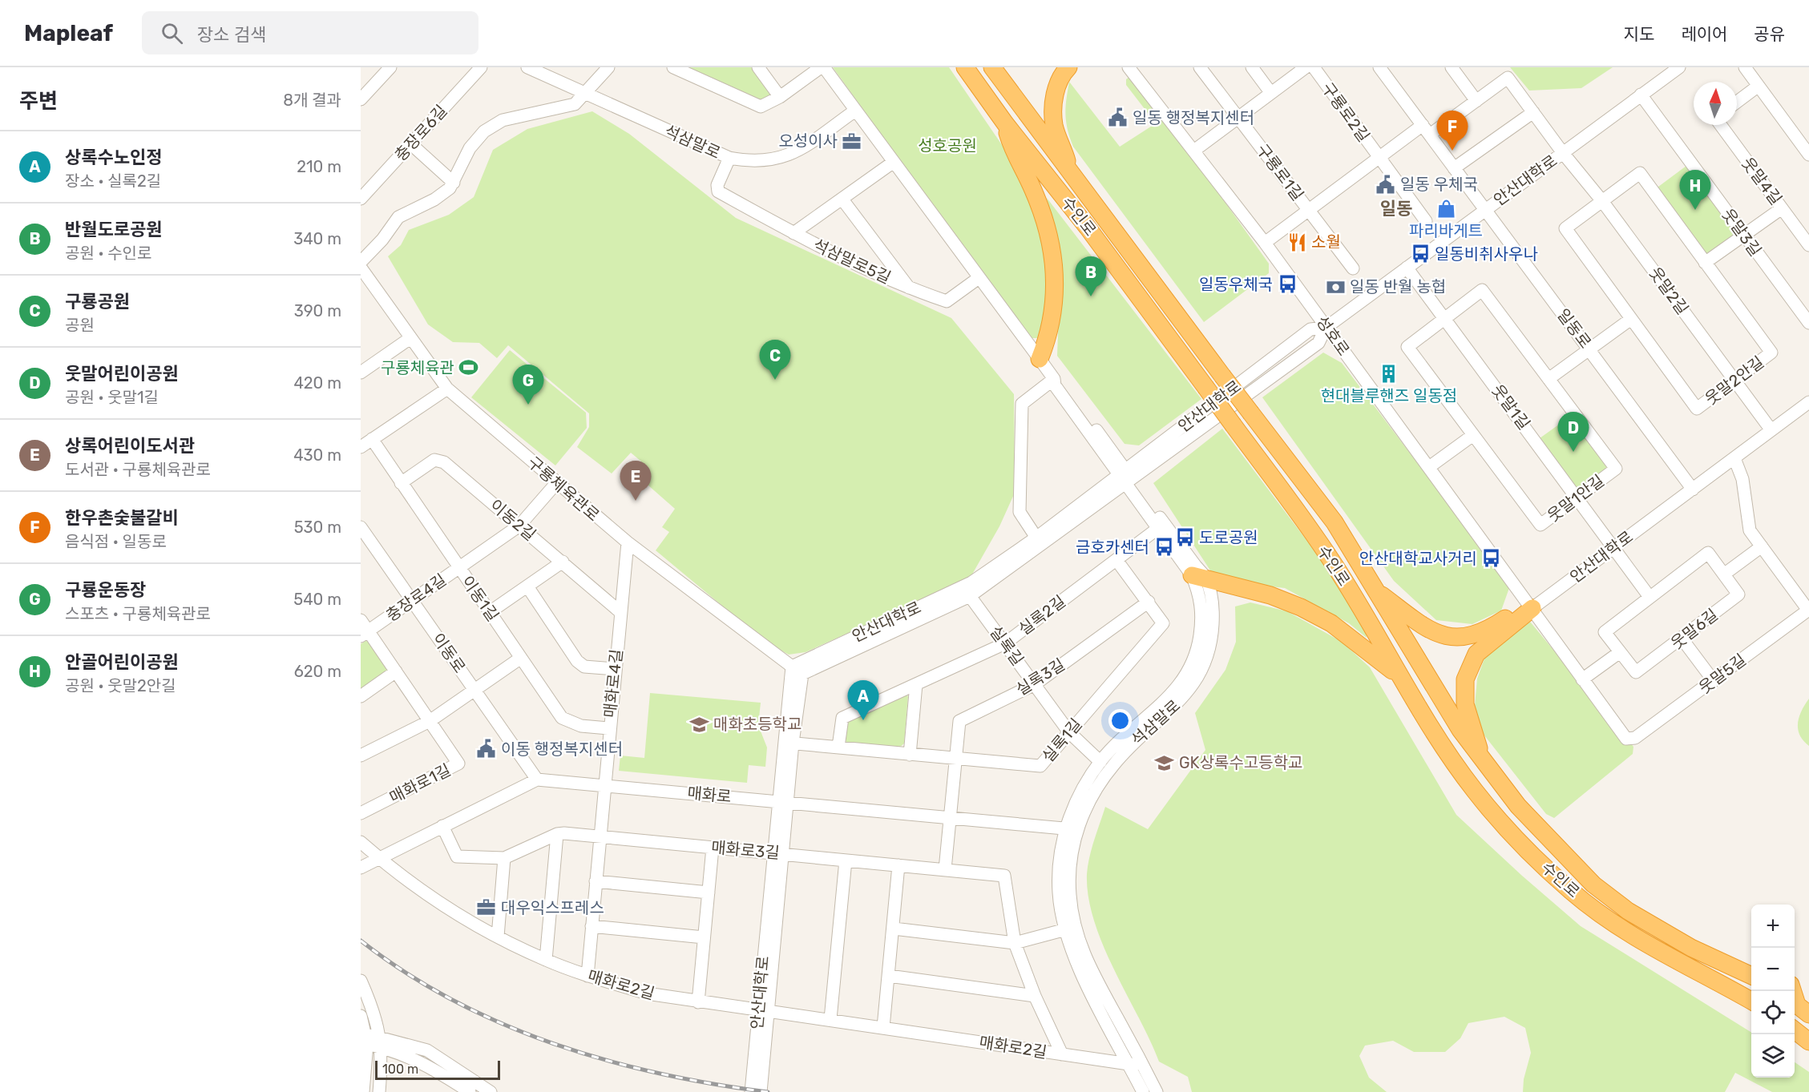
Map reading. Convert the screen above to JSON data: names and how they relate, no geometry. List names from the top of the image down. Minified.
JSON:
{"streets":{"highway":["수인로"],"street":["구룡로2길","충장로6길","석삼말로","구룡로1길","안산대학로","웃말4길","웃말3길","석삼말로5길","웃말2길","일동로","성호로","웃말2안길","웃말1길","구룡체육관로","웃말1안길","이동2길","충장로4길","이동1길","실록2길","웃말6길","실록길","이동로","웃말5길","실록3길","매화로4길","실록1길","매화로1길","매화로","매화로3길","매화로2길"]},"crossings":[["석삼말로","안산대학로"],["석삼말로","석삼말로5길"],["석삼말로","실록2길"],["석삼말로","실록길"],["석삼말로","매화로"],["석삼말로","매화로2길"],["안산대학로","웃말3길"],["안산대학로","웃말2길"],["안산대학로","일동로"],["안산대학로","성호로"],["안산대학로","웃말1길"],["안산대학로","구룡체육관로"],["안산대학로","실록길"],["안산대학로","웃말5길"],["안산대학로","실록1길"],["안산대학로","매화로"],["안산대학로","매화로3길"],["안산대학로","매화로2길"],["웃말2길","웃말2안길"],["성호로","웃말5길"],["웃말1길","웃말1안길"],["구룡체육관로","충장로4길"],["구룡체육관로","매화로4길"],["이동2길","충장로4길"],["이동2길","이동1길"],["이동2길","매화로4길"],["충장로4길","이동1길"],["충장로4길","이동로"],["충장로4길","매화로1길"],["이동1길","매화로4길"],["실록2길","실록길"],["실록2길","실록1길"],["실록길","실록3길"],["실록길","실록1길"],["이동로","매화로"],["실록3길","실록1길"],["매화로4길","매화로"],["매화로4길","매화로3길"],["매화로4길","매화로2길"],["매화로3길","매화로2길"]],"districts":["일동"],"parks":["성호공원"],"places":{"public building":["일동 행정복지센터","일동 우체국","이동 행정복지센터"],"office":["오성이사","대우익스프레스"],"shop":["파리바게트"],"restaurant":["소월"],"bus stop":["일동비취사우나","일동우체국","도로공원","금호카센터","안산대학교사거리"],"bank":["일동 반월 농협"],"sports":["구룡체육관"],"building":["현대블루핸즈 일동점"],"school or university":["매화초등학교","GK상록수고등학교"]},"scale_bar":"100 m","north":"top","page":{"header":"Mapleaf","search":"장소 검색","nav":["지도","레이어","공유"],"heading":["주변","8개 결과"],"pins":["F","H","B","C","G","D","E","A"],"list":[{"mark":"A","name":"상록수노인정","note":"장소 · 실록2길","value":"210 m"},{"mark":"B","name":"반월도로공원","note":"공원 · 수인로","value":"340 m"},{"mark":"C","name":"구룡공원","note":"공원","value":"390 m"},{"mark":"D","name":"웃말어린이공원","note":"공원 · 웃말1길","value":"420 m"},{"mark":"E","name":"상록어린이도서관","note":"도서관 · 구룡체육관로","value":"430 m"},{"mark":"F","name":"한우촌숯불갈비","note":"음식점 · 일동로","value":"530 m"},{"mark":"G","name":"구룡운동장","note":"스포츠 · 구룡체육관로","value":"540 m"},{"mark":"H","name":"안골어린이공원","note":"공원 · 웃말2안길","value":"620 m"}],"map_buttons":["+","−"],"scale":"100 m"}}
